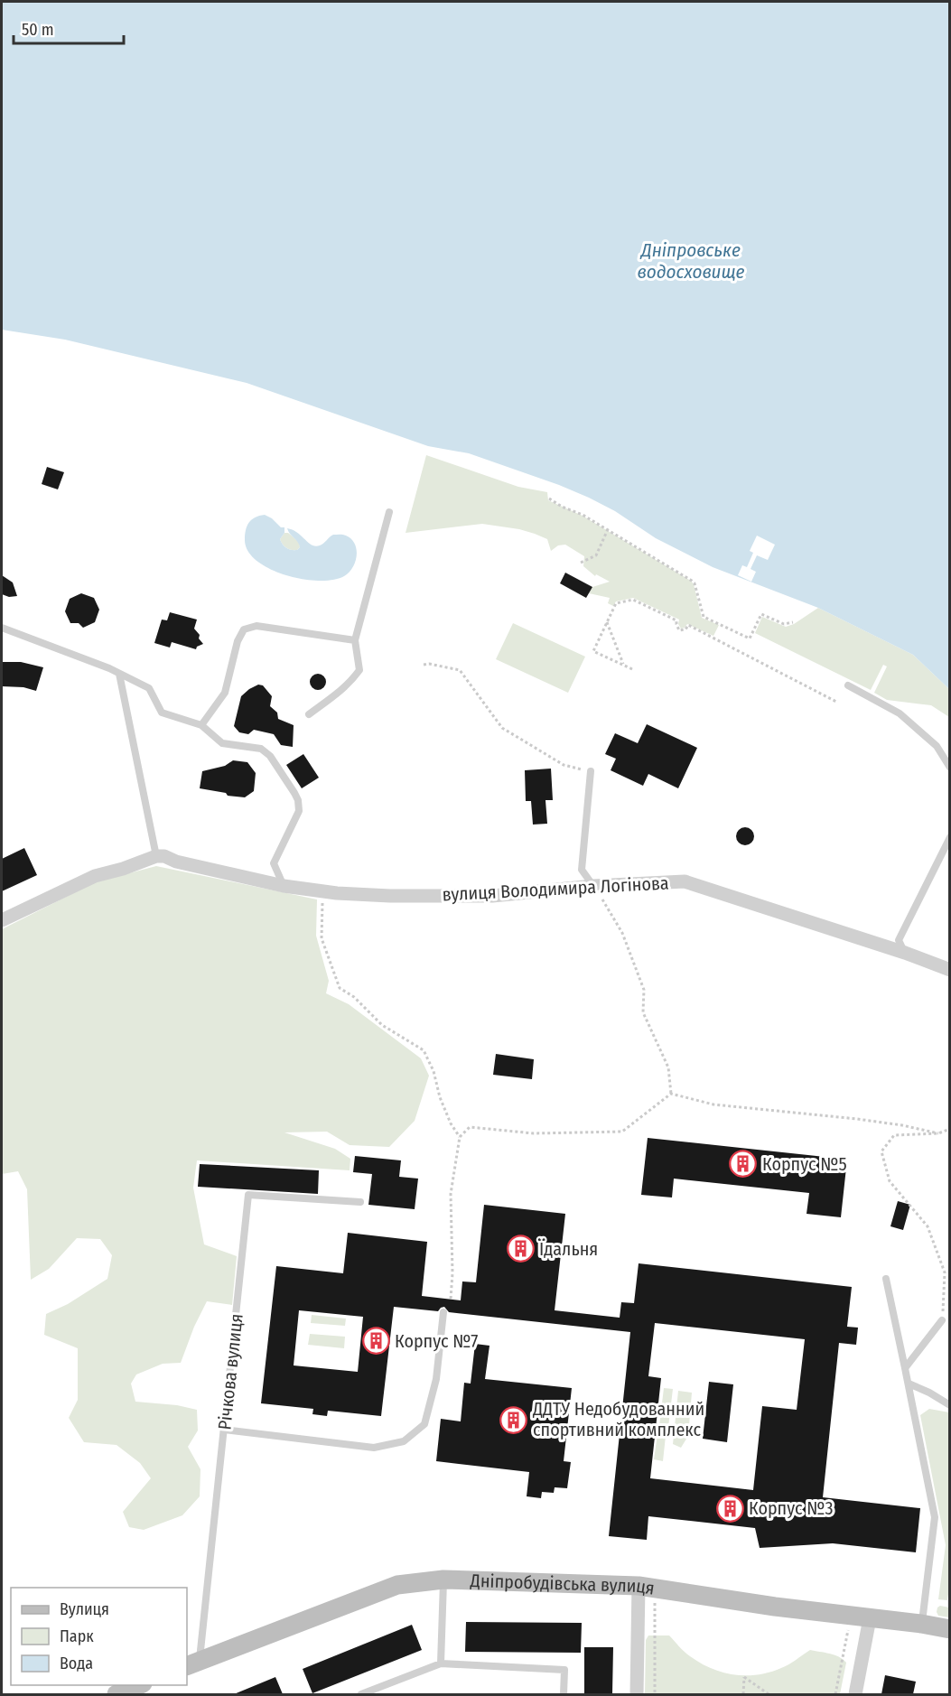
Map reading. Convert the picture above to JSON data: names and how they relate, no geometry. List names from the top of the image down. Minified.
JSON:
{"streets":{"street":["вулиця Володимира Логінова","Дніпробудівська вулиця"],"lane":["Річкова вулиця"]},"crossings":[["Річкова вулиця","Дніпробудівська вулиця"]],"water":["Дніпровське водосховище"],"places":{"building":["Корпус №5","Їдальня","Корпус №7","ДДТУ Недобудованний спортивний комплекс","Корпус №3"]},"legend":["Вулиця","Парк","Вода"],"scale_bar":"50 m"}
